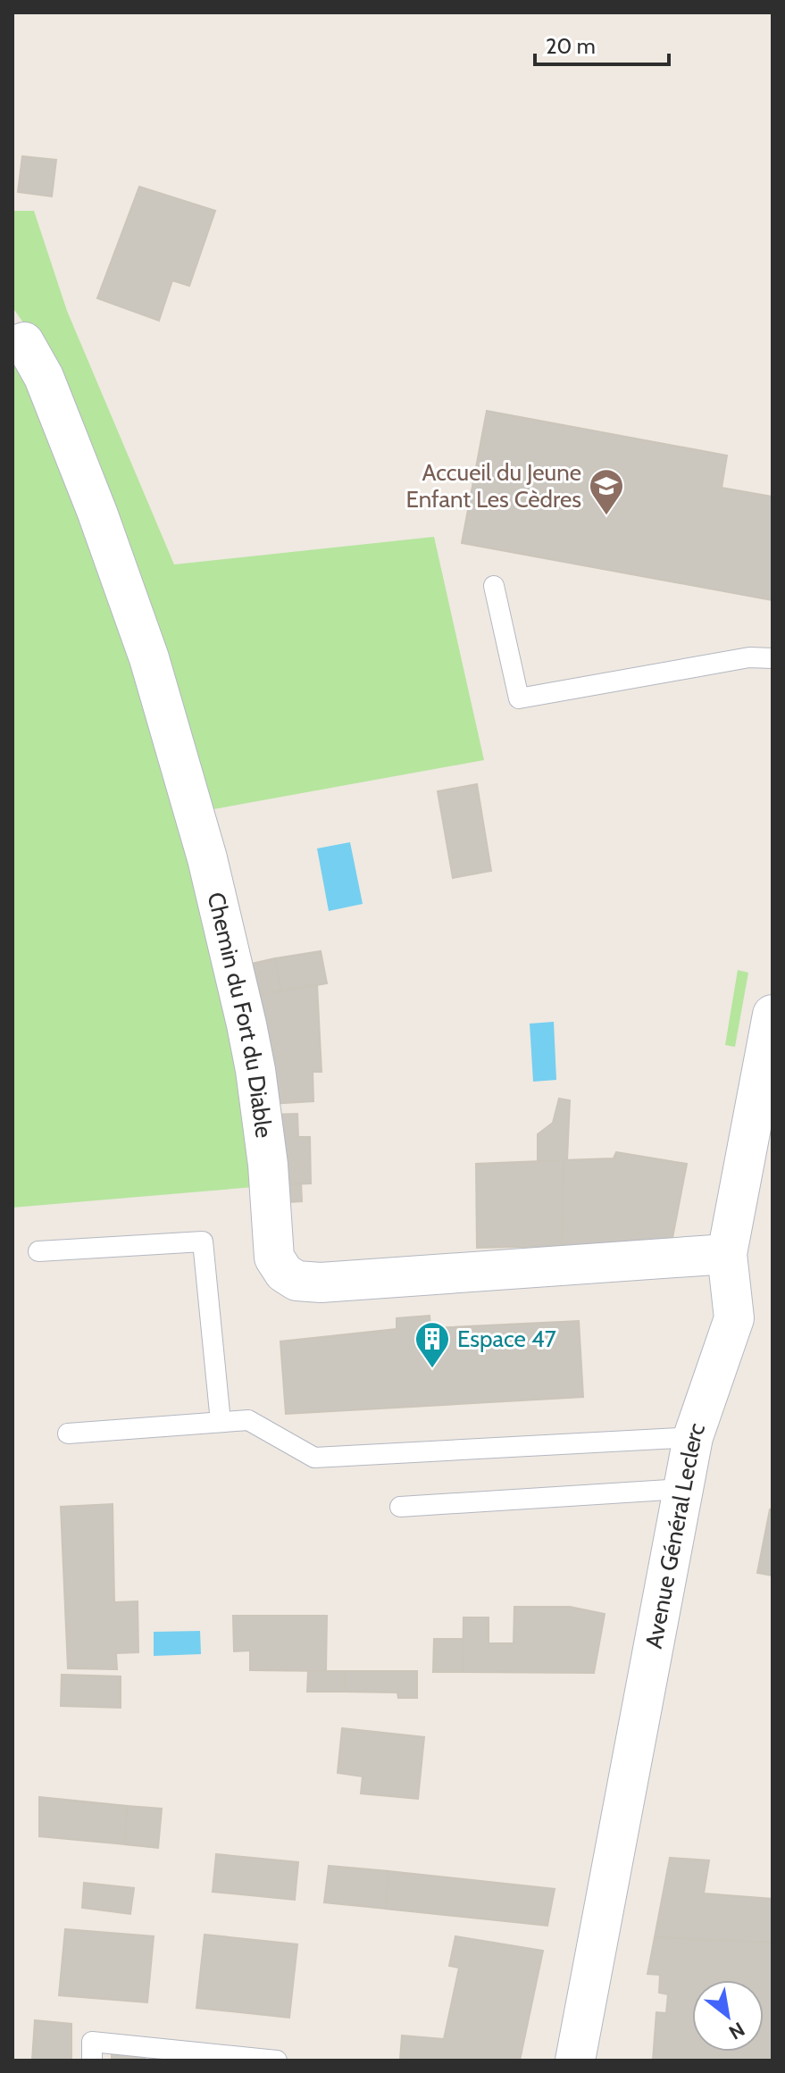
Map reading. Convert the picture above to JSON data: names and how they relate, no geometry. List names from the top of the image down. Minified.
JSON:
{"streets":{"street":["Chemin du Fort du Diable","Avenue Général Leclerc"]},"crossings":[["Chemin du Fort du Diable","Avenue Général Leclerc"]],"places":{"school or university":["Accueil du Jeune Enfant Les Cèdres"],"building":["Espace 47"]},"scale_bar":"20 m","north":"bottom right"}
